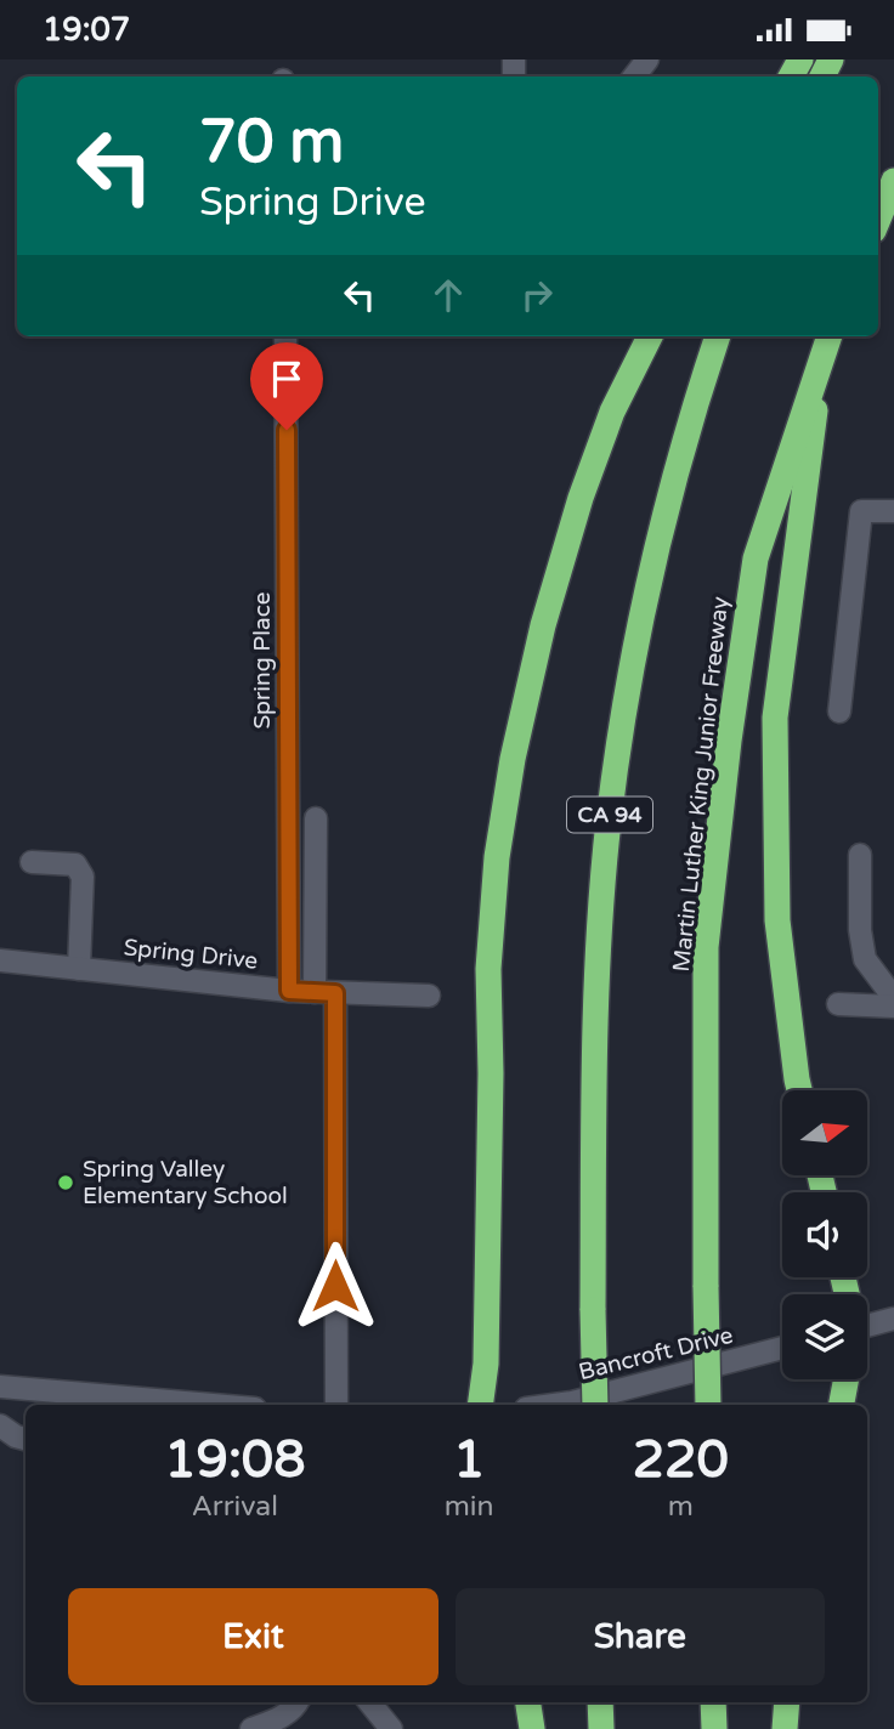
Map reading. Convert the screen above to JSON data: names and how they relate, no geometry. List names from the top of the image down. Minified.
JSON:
{"streets":{"highway":["Martin Luther King Junior Freeway","CA 94"],"street":["Spring Place","Spring Drive","Bancroft Drive"]},"crossings":[["Spring Place","Spring Drive"]],"places":["Spring Valley Elementary School"],"north":"right","page":{"status":"19:07","turn":["70 m","Spring Drive"],"eta":["19:08","Arrival","1","min","220","m"],"buttons":["Exit","Share"]}}
